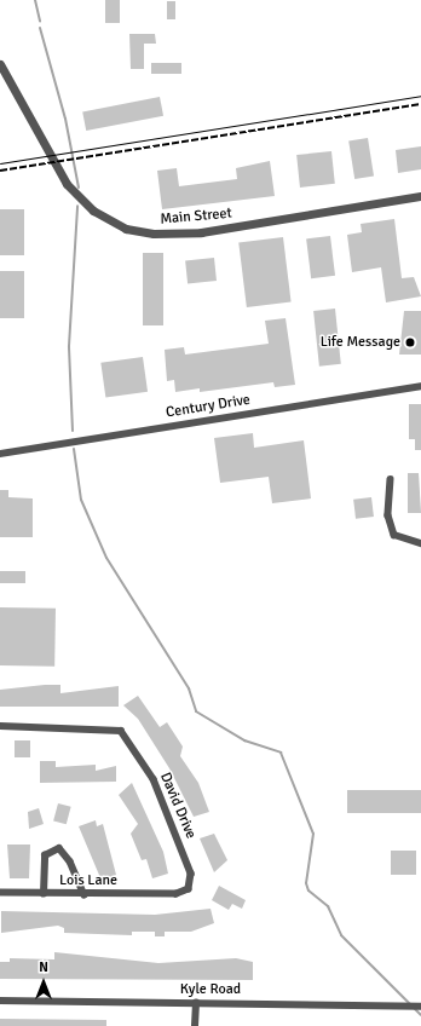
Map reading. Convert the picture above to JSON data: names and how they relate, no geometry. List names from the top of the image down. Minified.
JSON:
{"streets":{"street":["Main Street","Century Drive","David Drive","Lois Lane","Kyle Road"]},"crossings":[["David Drive","Lois Lane"]],"places":["Life Message"],"north":"top"}
